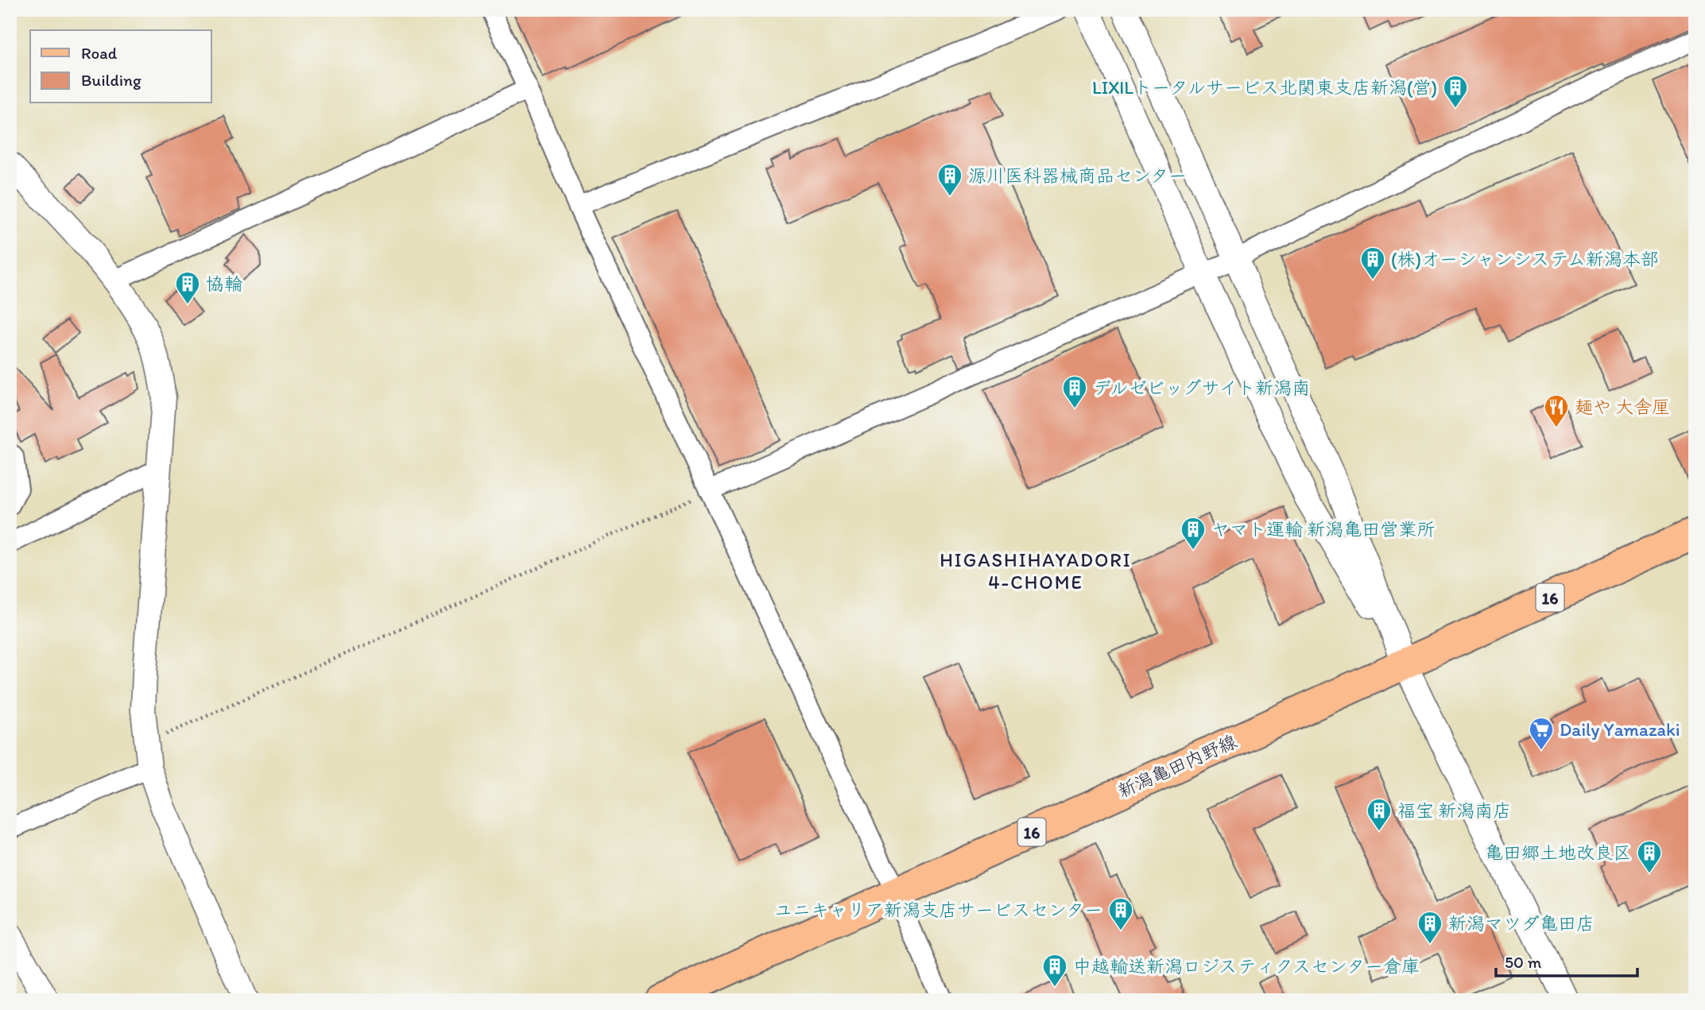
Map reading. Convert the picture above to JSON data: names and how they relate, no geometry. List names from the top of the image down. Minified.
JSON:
{"streets":{"main road":["16","新潟亀田内野線"]},"districts":["HIGASHIHAYADORI 4-CHOME"],"places":{"building":["LIXILトータルサービス北関東支店新潟(営)","源川医科器械商品センター","(株)オーシャンシステム新潟本部","協輪","デルゼビッグサイト新潟南","ヤマト運輸 新潟亀田営業所","福宝 新潟南店","亀田郷土地改良区","ユニキャリア新潟支店サービスセンター","新潟マツダ亀田店","中越輸送新潟ロジスティクスセンター倉庫"],"restaurant":["麺や 大舎厘"],"supermarket":["Daily Yamazaki"]},"legend":["Road","Building"],"scale_bar":"50 m"}
